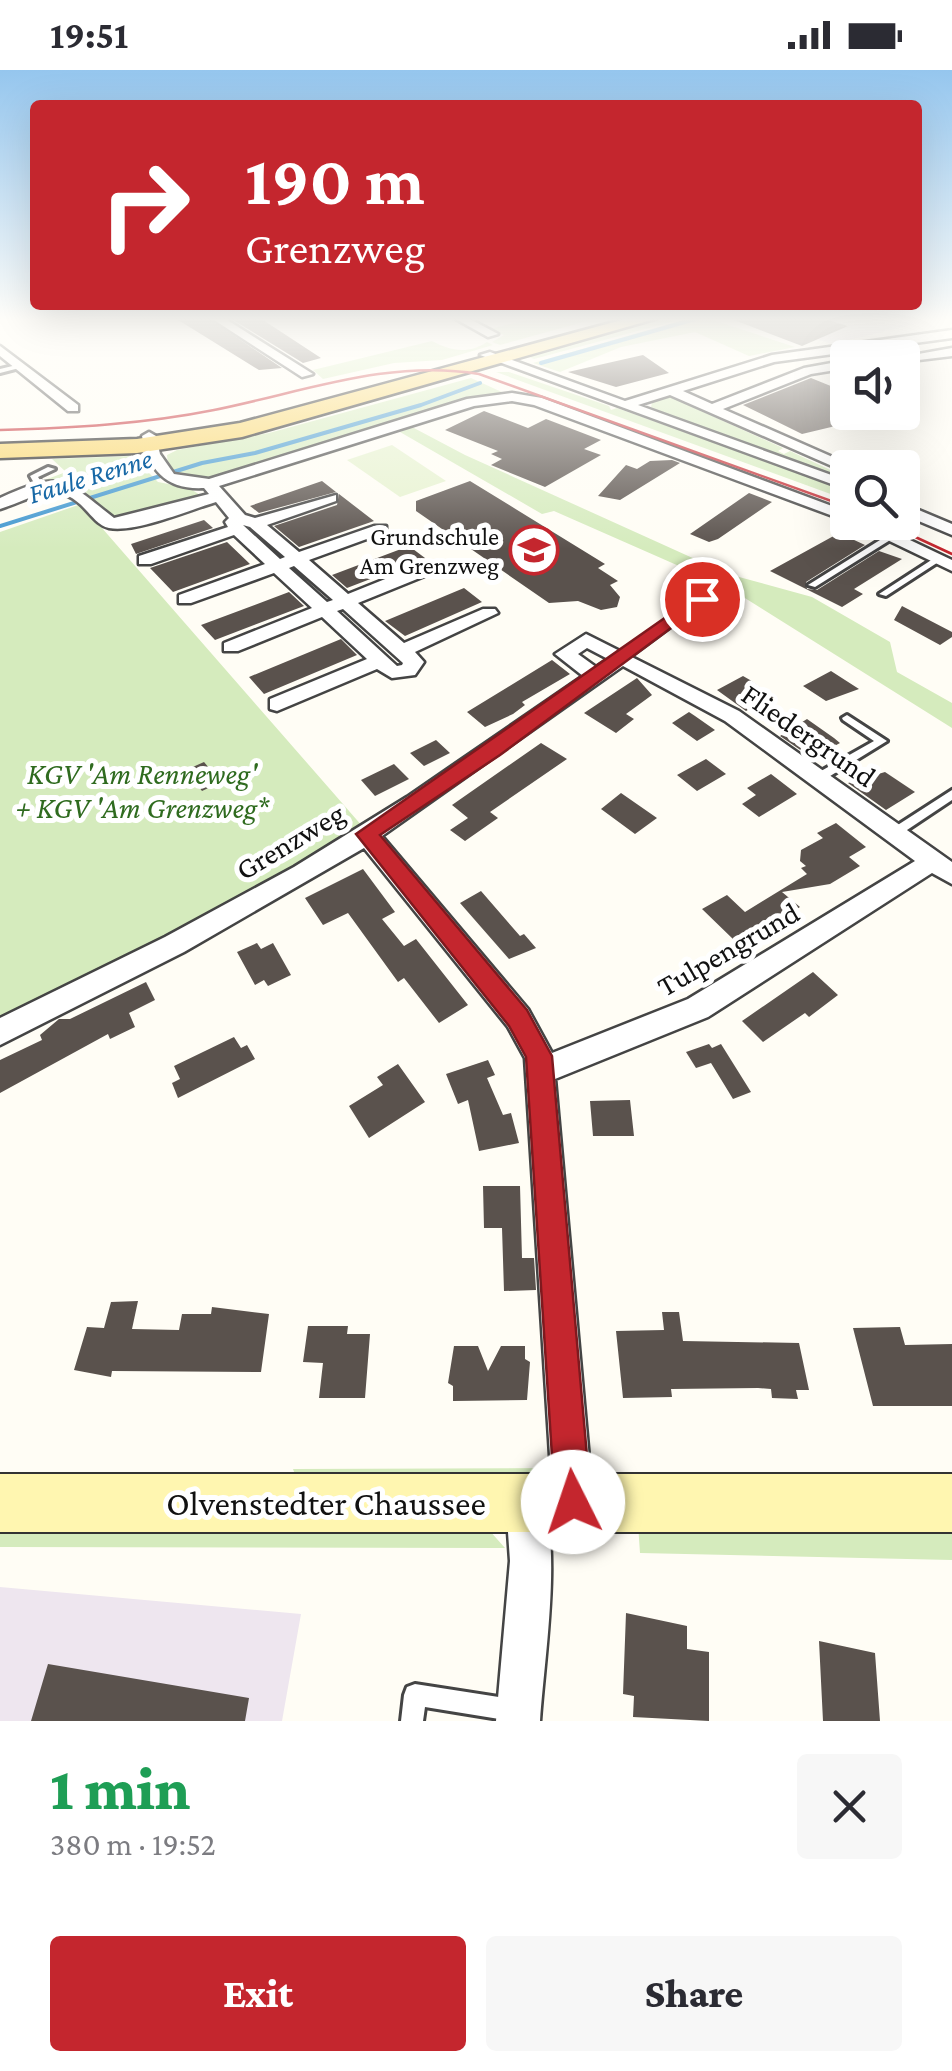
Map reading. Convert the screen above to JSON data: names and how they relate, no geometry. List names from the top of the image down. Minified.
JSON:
{"streets":{"street":["Fliedergrund","Grenzweg","Tulpengrund","Olvenstedter Chaussee"]},"crossings":[["Fliedergrund","Grenzweg"],["Fliedergrund","Tulpengrund"]],"water":["Faule Renne"],"parks":["KGV 'Am Renneweg' + KGV 'Am Grenzweg*"],"places":{"school or university":["Grundschule Am Grenzweg"]},"page":{"status":"19:51","turn":["190 m","Grenzweg"],"heading":["1 min","380 m · 19:52"],"buttons":["Exit","Share"]}}
